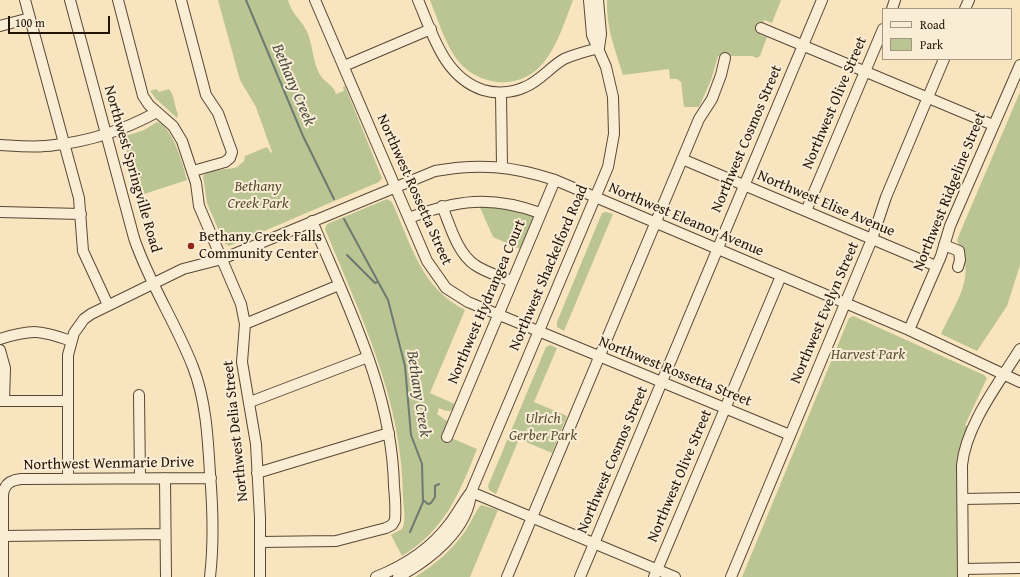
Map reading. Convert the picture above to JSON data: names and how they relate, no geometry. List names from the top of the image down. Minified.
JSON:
{"streets":{"street":["Northwest Olive Street","Northwest Cosmos Street","Northwest Springville Road","Northwest Rossetta Street","Northwest Ridgeline Street","Northwest Elise Avenue","Northwest Eleanor Avenue","Northwest Shackelford Road","Northwest Hydrangea Court","Northwest Evelyn Street","Northwest Delia Street","Northwest Wenmarie Drive"]},"crossings":[["Northwest Olive Street","Northwest Rossetta Street"],["Northwest Olive Street","Northwest Elise Avenue"],["Northwest Olive Street","Northwest Eleanor Avenue"],["Northwest Cosmos Street","Northwest Rossetta Street"],["Northwest Cosmos Street","Northwest Elise Avenue"],["Northwest Cosmos Street","Northwest Eleanor Avenue"],["Northwest Springville Road","Northwest Eleanor Avenue"],["Northwest Springville Road","Northwest Wenmarie Drive"],["Northwest Rossetta Street","Northwest Eleanor Avenue"],["Northwest Rossetta Street","Northwest Shackelford Road"],["Northwest Rossetta Street","Northwest Hydrangea Court"],["Northwest Rossetta Street","Northwest Evelyn Street"],["Northwest Ridgeline Street","Northwest Elise Avenue"],["Northwest Ridgeline Street","Northwest Eleanor Avenue"],["Northwest Elise Avenue","Northwest Evelyn Street"],["Northwest Eleanor Avenue","Northwest Shackelford Road"],["Northwest Eleanor Avenue","Northwest Hydrangea Court"],["Northwest Eleanor Avenue","Northwest Evelyn Street"],["Northwest Eleanor Avenue","Northwest Delia Street"]],"water":["Bethany Creek"],"parks":["Bethany Creek Park","Harvest Park","Ulrich Gerber Park"],"places":["Bethany Creek Falls Community Center"],"legend":["Road","Park"],"scale_bar":"100 m"}
